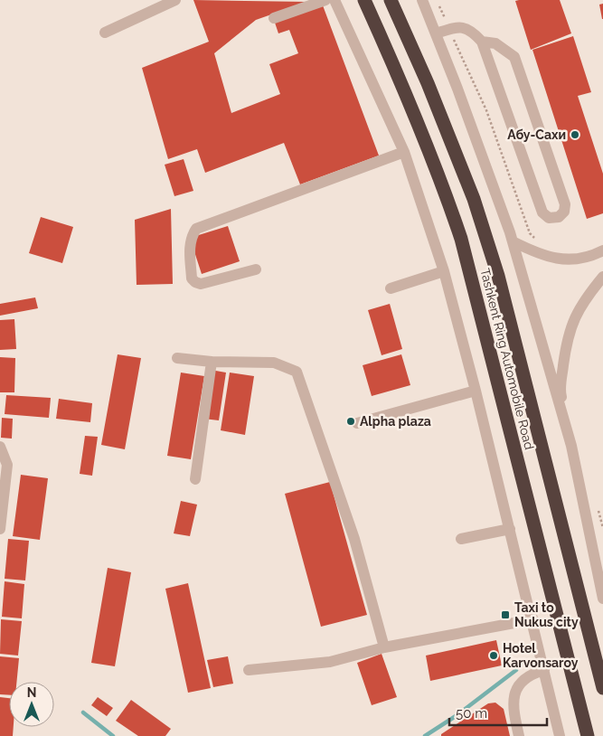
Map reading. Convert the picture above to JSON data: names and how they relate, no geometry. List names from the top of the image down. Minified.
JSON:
{"streets":{"highway":["Tashkent Ring Automobile Road"]},"places":{"other":["Абу-Сахи","Alpha plaza","Hotel Karvonsaroy"],"transit":["Taxi to Nukus city"]},"scale_bar":"50 m","north":"top"}
